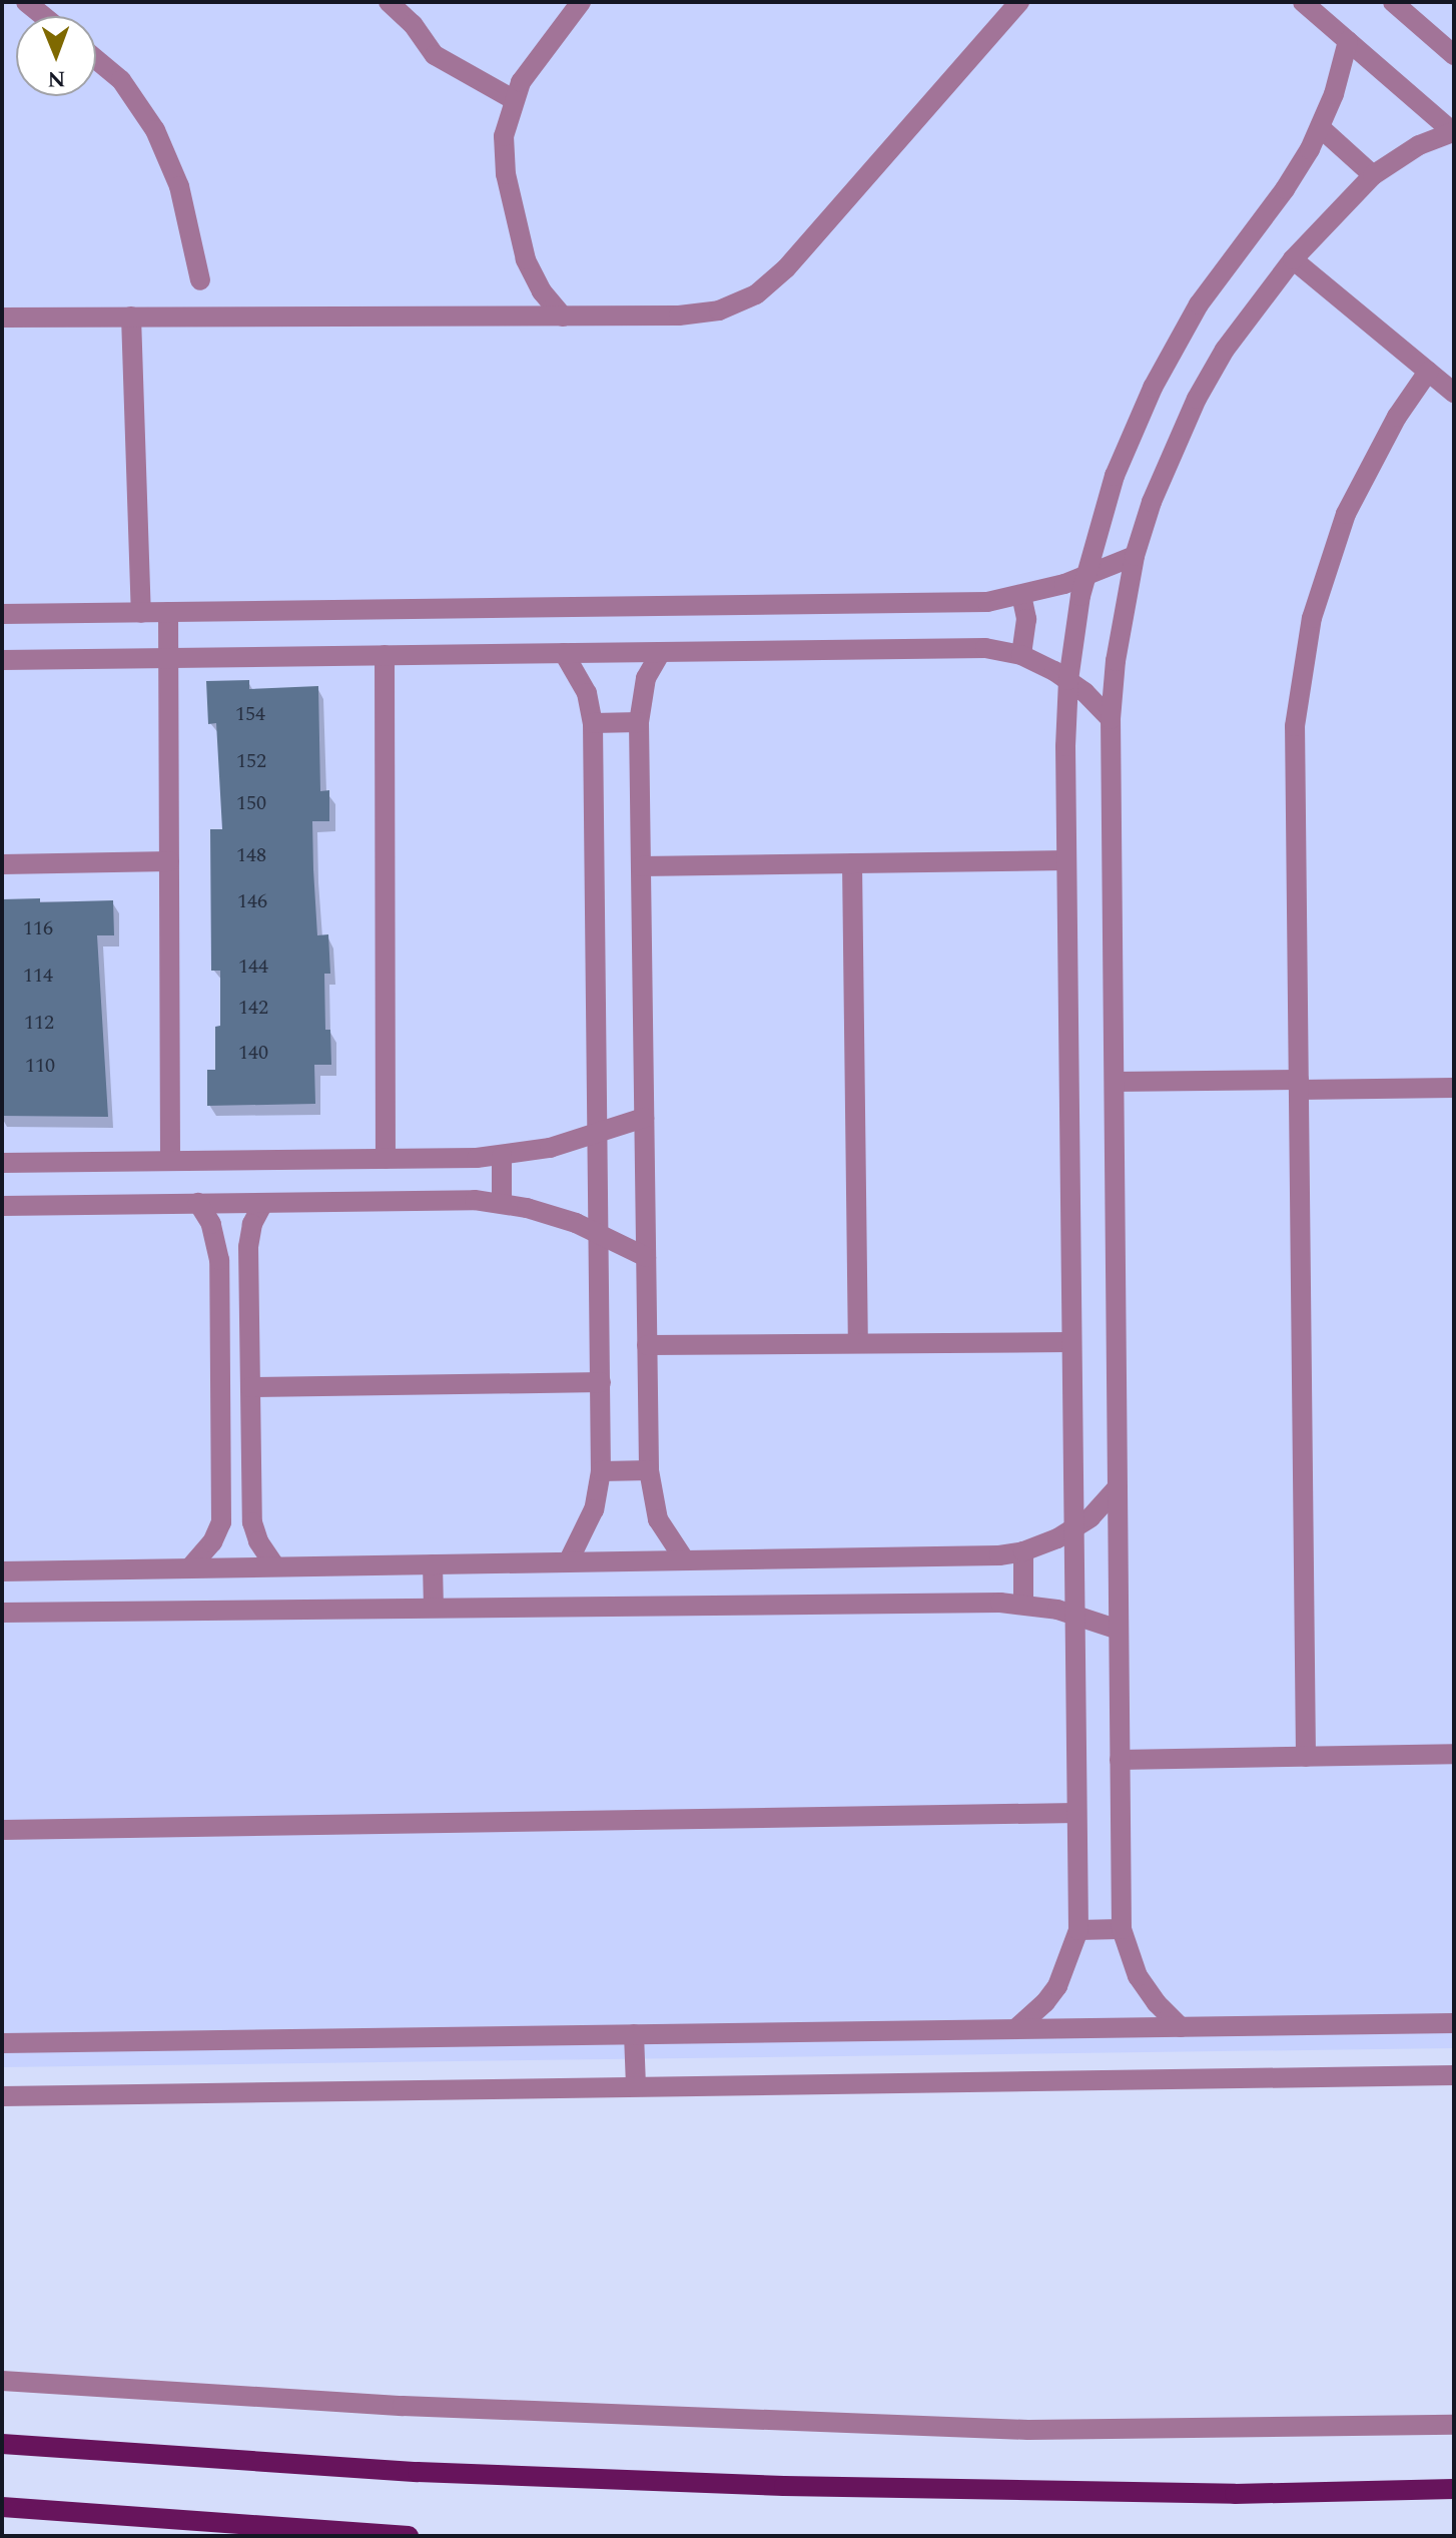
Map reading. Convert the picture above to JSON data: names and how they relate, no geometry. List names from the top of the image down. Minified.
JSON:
{"house_numbers":["154","152","150","148","146","116","144","114","142","112","140","110"],"north":"bottom"}
